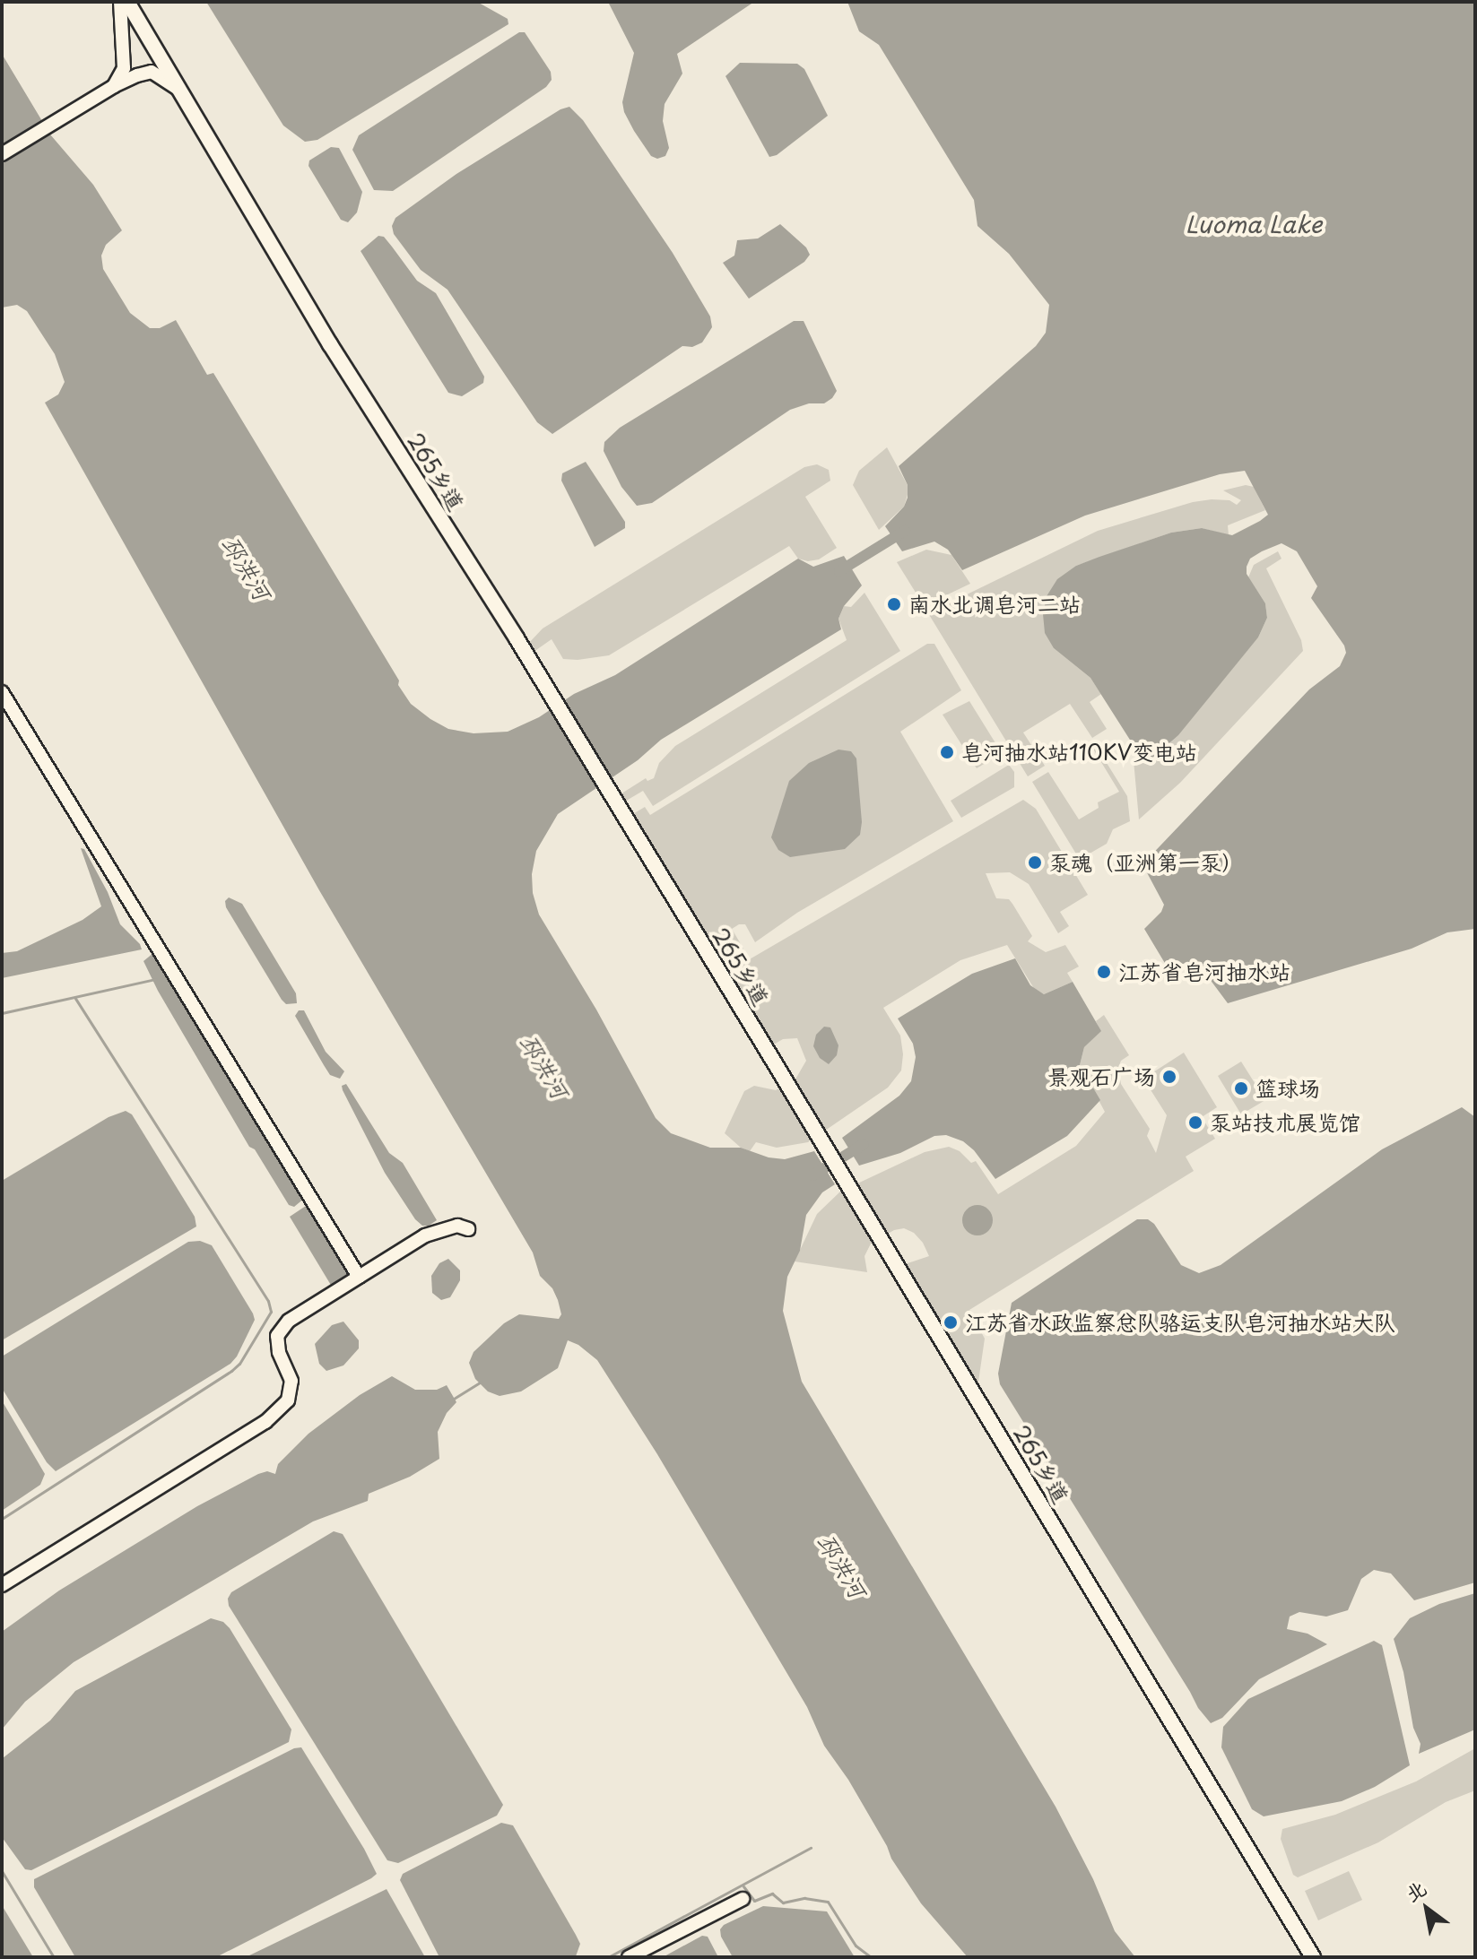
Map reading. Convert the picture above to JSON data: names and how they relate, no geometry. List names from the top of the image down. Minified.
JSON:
{"streets":{"street":["265乡道"]},"water":["Luoma Lake","邳洪河"],"places":["南水北调皂河二站","皂河抽水站110KV变电站","泵魂（亚洲第一泵）","江苏省皂河抽水站","景观石广场","篮球场","泵站技术展览馆","江苏省水政监察总队骆运支队皂河抽水站大队"],"north":"top left"}
